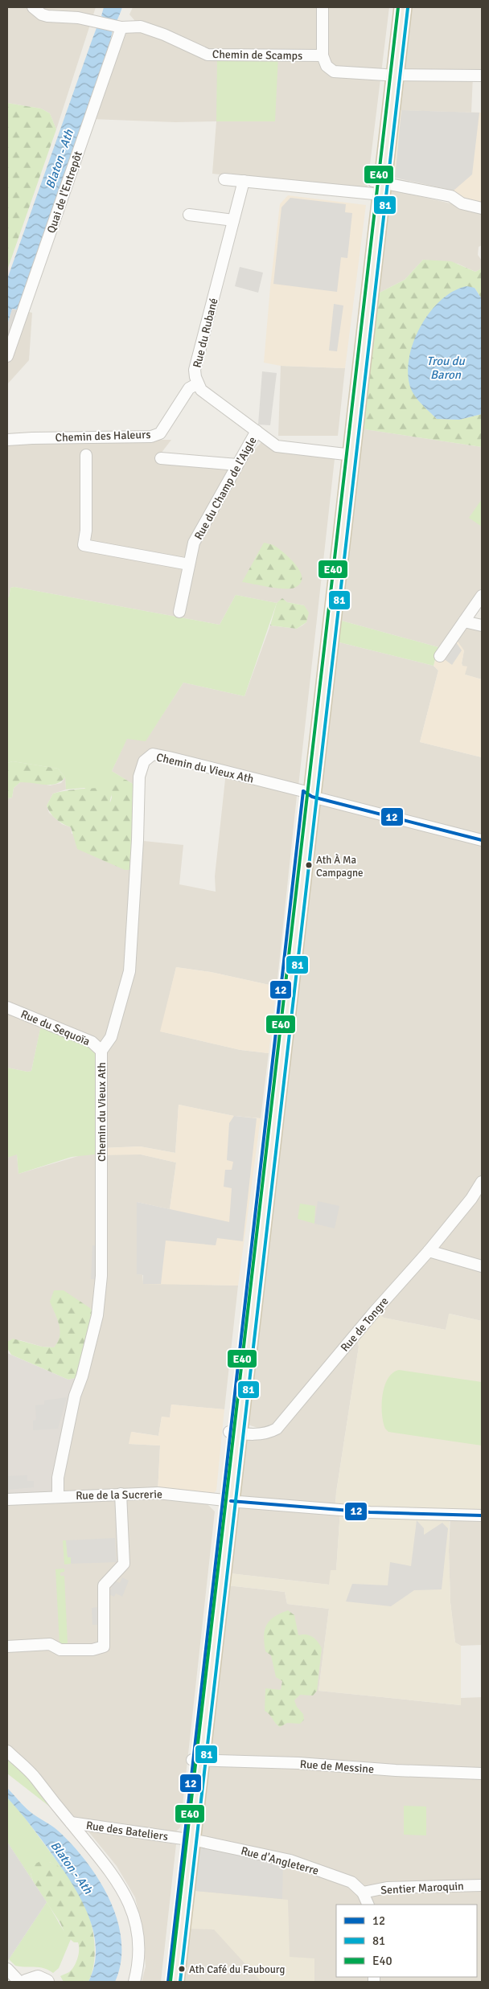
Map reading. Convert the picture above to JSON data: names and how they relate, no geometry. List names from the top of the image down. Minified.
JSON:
{"streets":{"street":["Chemin de Scamps","Quai de l'Entrepôt","Rue du Rubané","Chemin des Haleurs","Rue du Champ de l'Aigle","Chemin du Vieux Ath","Rue du Sequoïa","Rue de Tongre","Rue de la Sucrerie","Rue de Messine","Rue des Bateliers","Rue d'Angleterre","Sentier Maroquin"]},"crossings":[["Chemin de Scamps","Quai de l'Entrepôt"],["Rue du Rubané","Chemin des Haleurs"],["Rue du Rubané","Rue du Champ de l'Aigle"],["Chemin du Vieux Ath","Rue du Sequoïa"],["Chemin du Vieux Ath","Rue de la Sucrerie"],["Rue des Bateliers","Rue d'Angleterre"],["Rue d'Angleterre","Sentier Maroquin"]],"water":["Blaton - Ath","Trou du Baron"],"places":["Ath À Ma Campagne","Ath Café du Faubourg"],"lines":["transit line E40","transit line 81","transit line 12"],"legend":["12","81","E40"]}
